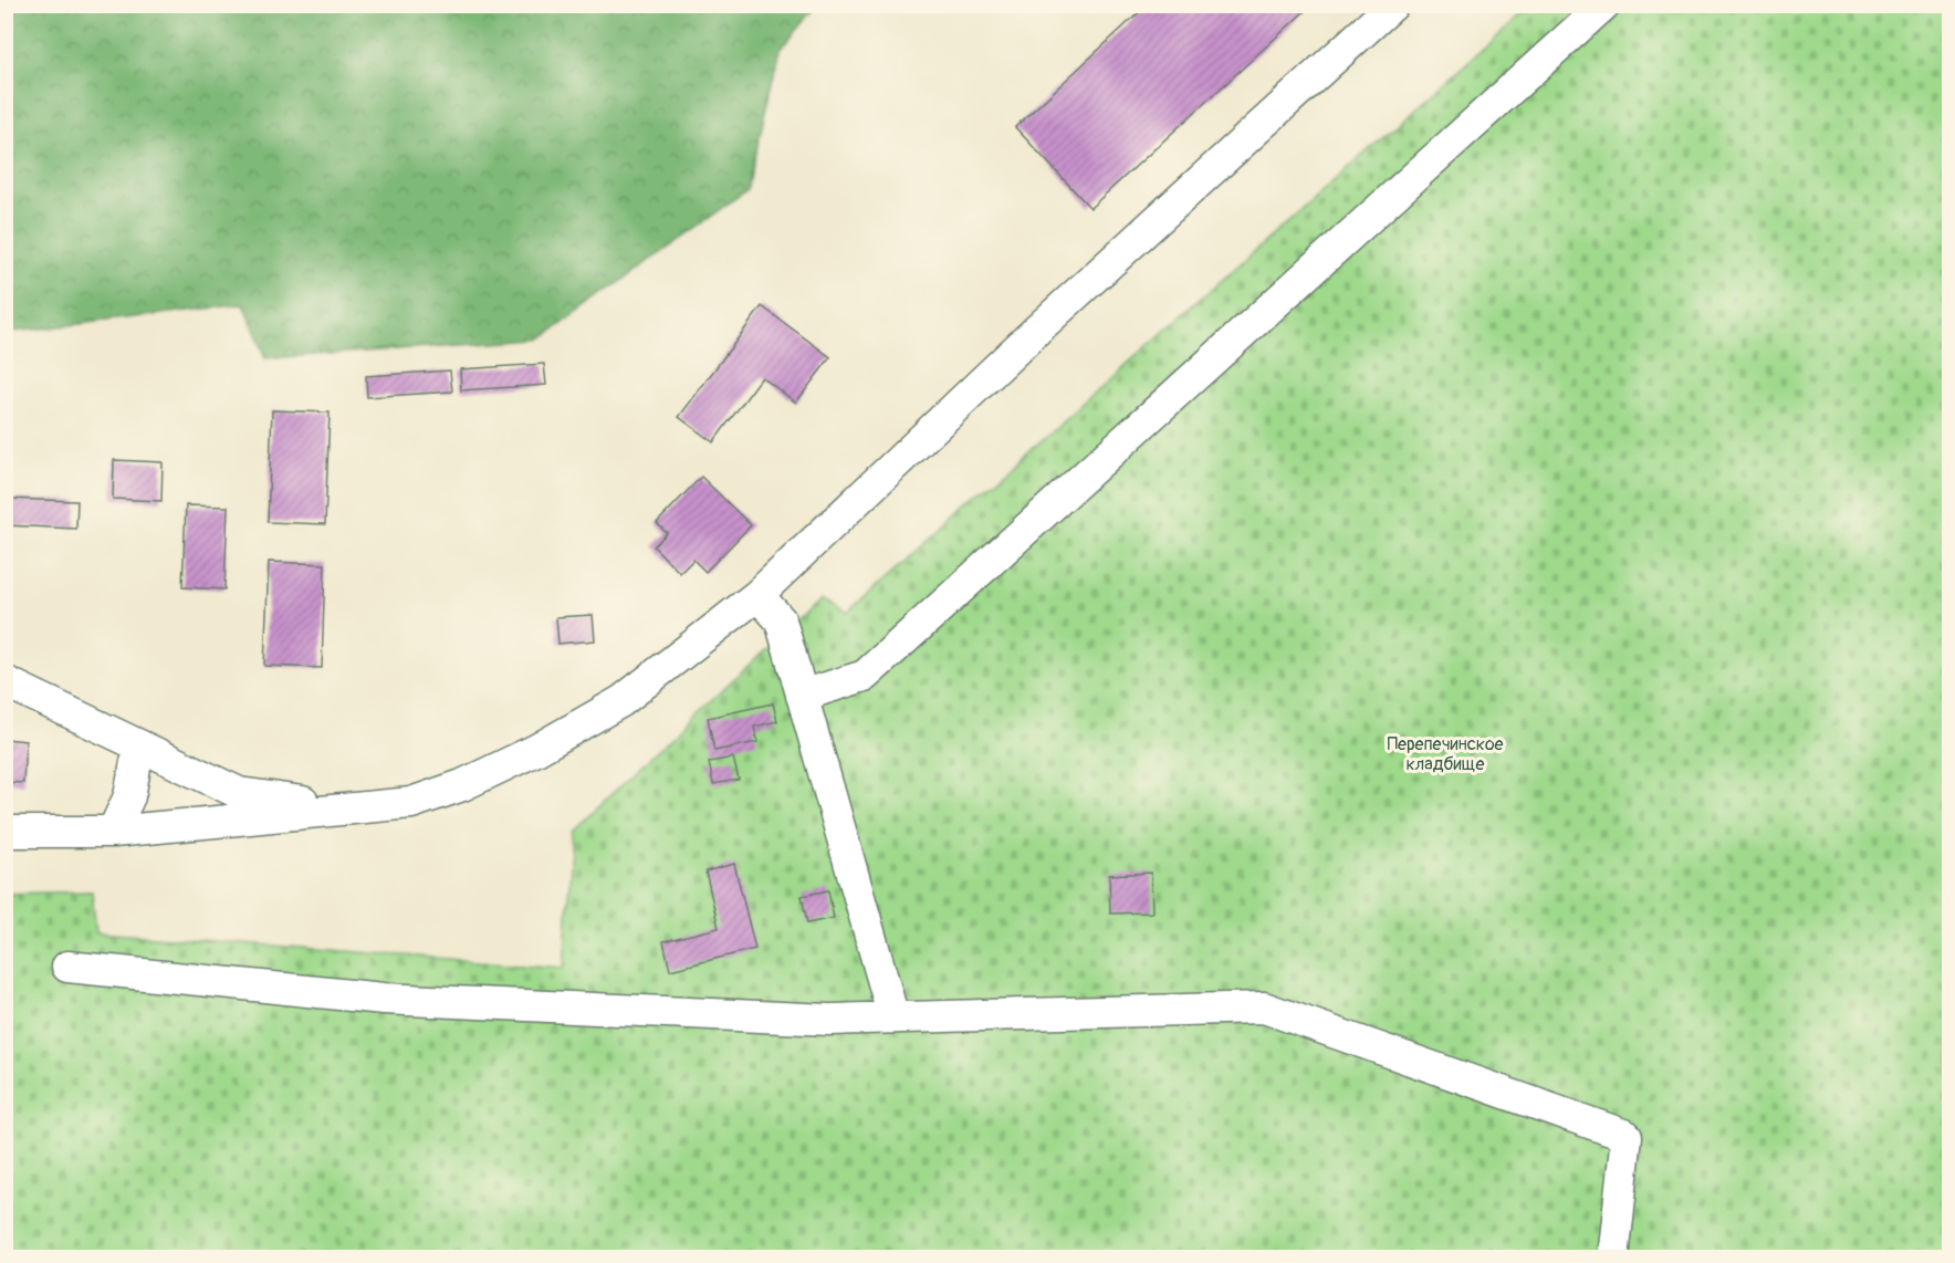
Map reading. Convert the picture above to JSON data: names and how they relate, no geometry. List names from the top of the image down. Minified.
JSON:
{"parks":["Перепечинское кладбище"]}
